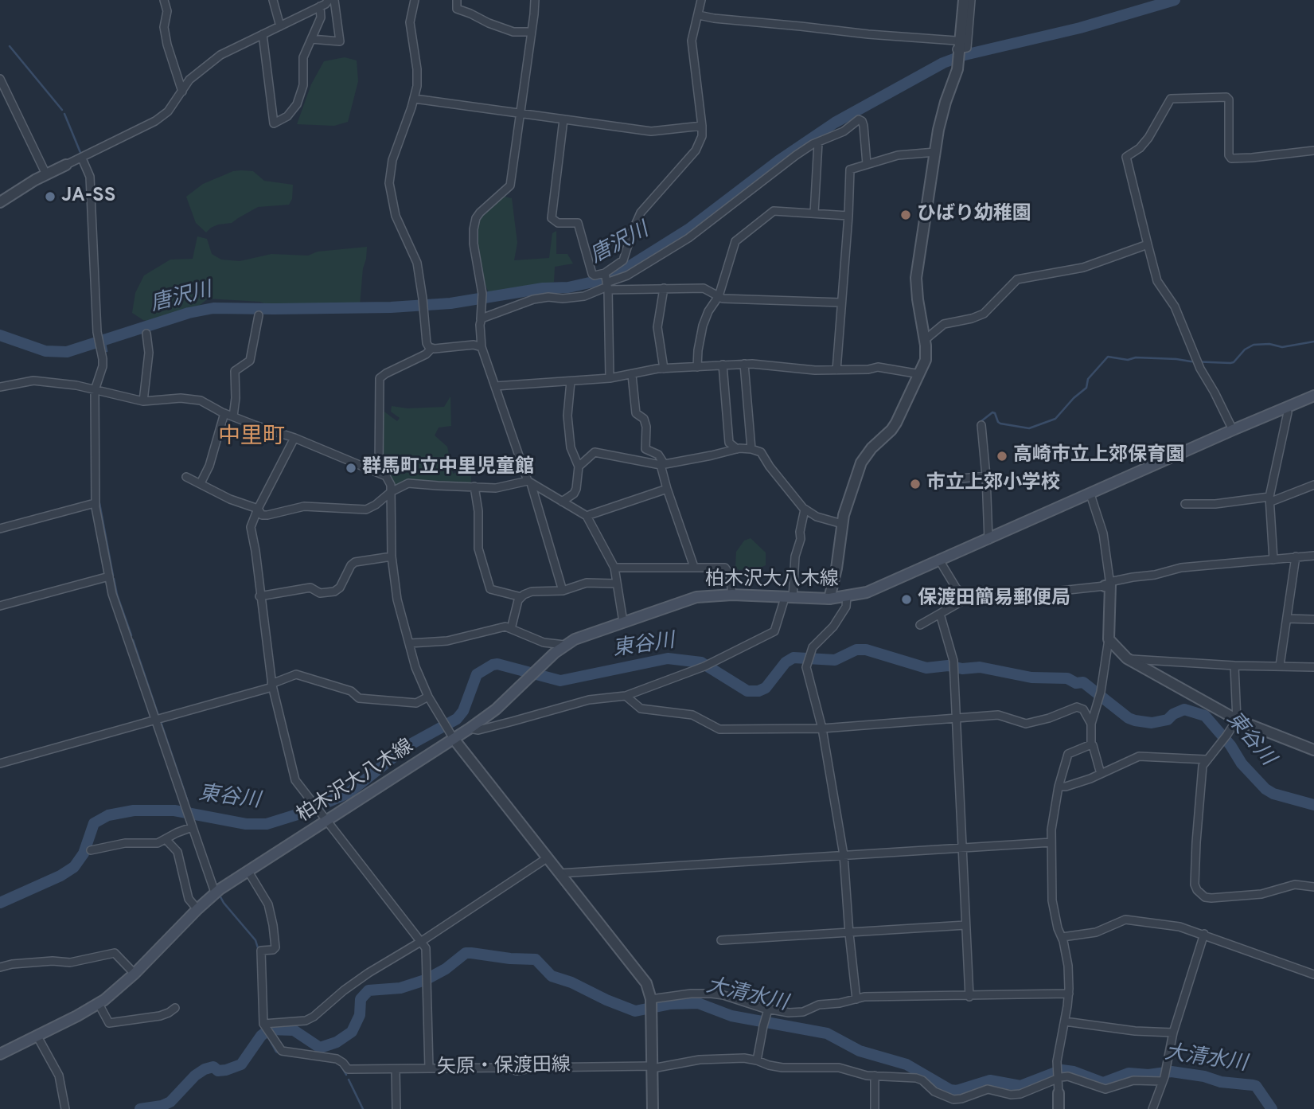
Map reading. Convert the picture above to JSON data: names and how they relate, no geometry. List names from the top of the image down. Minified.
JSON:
{"streets":{"main road":["柏木沢大八木線"],"street":["矢原・保渡田線"]},"districts":["中里町"],"water":["唐沢川","東谷川","大清水川"],"places":["JA-SS","ひばり幼稚園","高崎市立上郊保育園","群馬町立中里児童館","市立上郊小学校","保渡田簡易郵便局"]}
